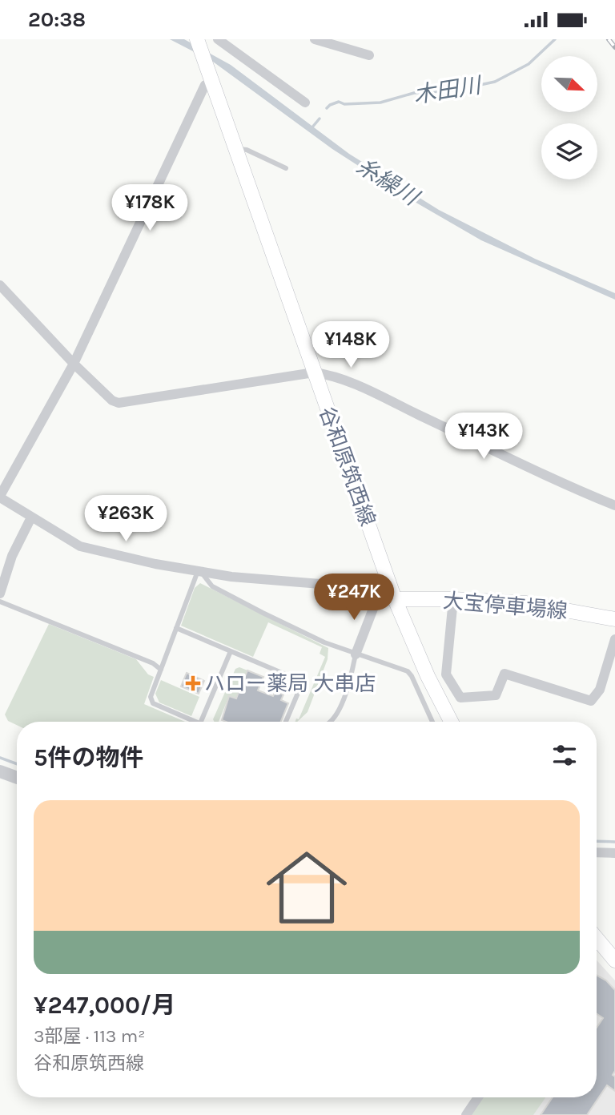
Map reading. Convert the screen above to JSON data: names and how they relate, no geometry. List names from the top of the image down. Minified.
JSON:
{"streets":{"main road":["谷和原筑西線","大宝停車場線"]},"crossings":[["谷和原筑西線","大宝停車場線"]],"water":["木田川","糸繰川"],"places":{"health":["ハロー薬局 大串店"]},"north":"bottom right","page":{"status":"20:38","price":["¥178K","¥148K","¥143K","¥263K","¥247K"],"heading":"5件の物件","list":[{"name":"¥247,000/月","note":"3部屋 · 113 m² · 谷和原筑西線"}]}}
